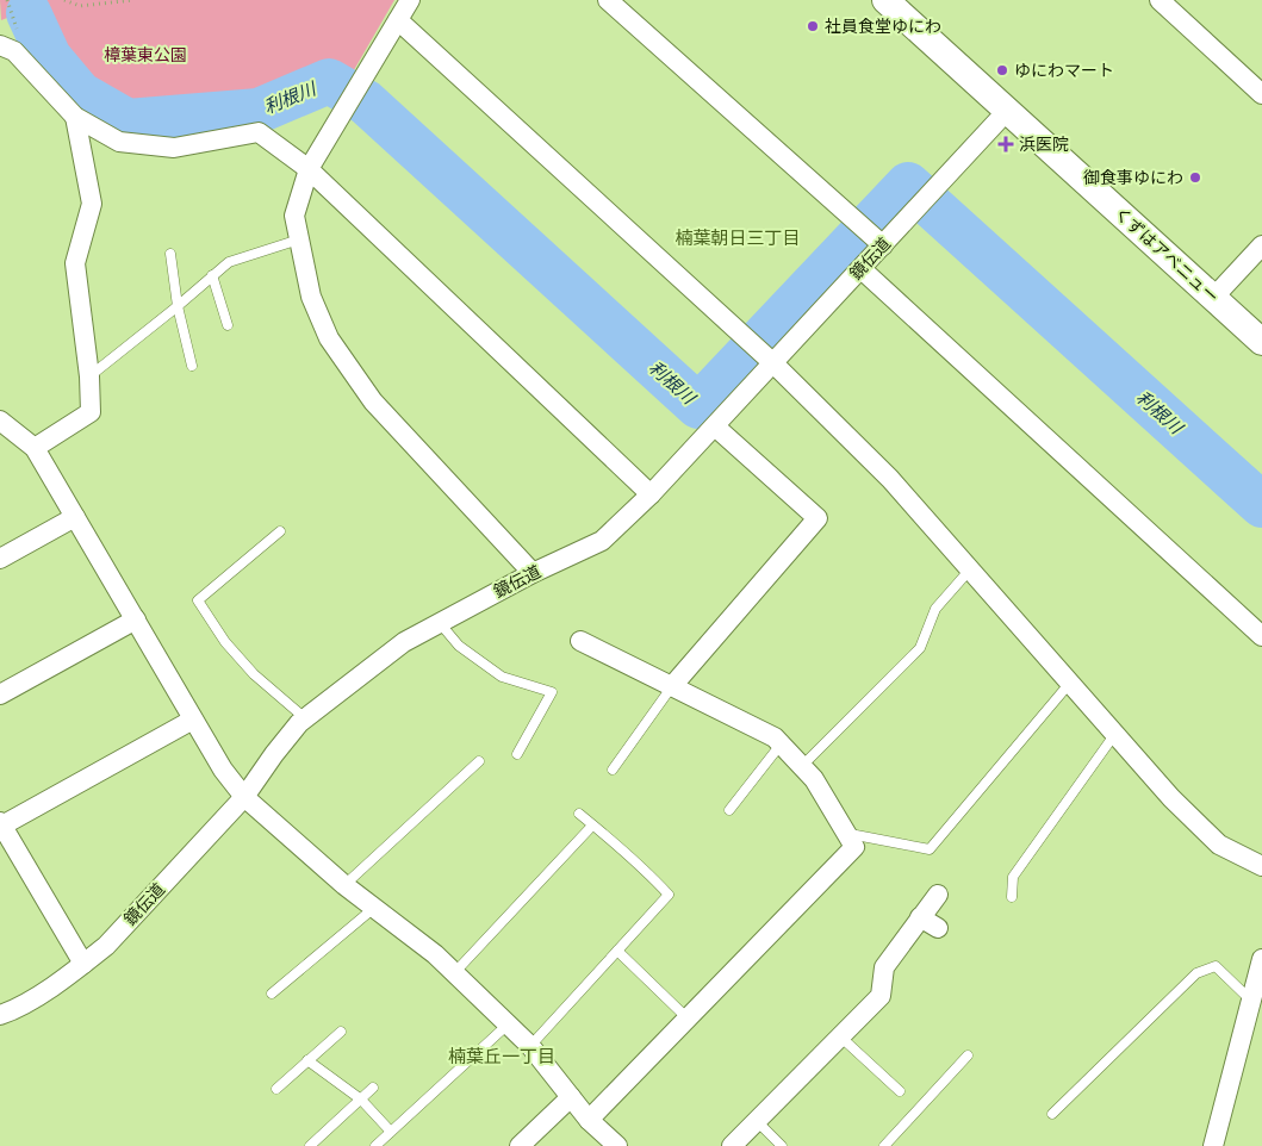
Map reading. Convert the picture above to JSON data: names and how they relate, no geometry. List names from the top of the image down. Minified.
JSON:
{"streets":{"street":["くずはアベニュー","鏡伝道"]},"crossings":[["くずはアベニュー","鏡伝道"]],"districts":["楠葉朝日三丁目","楠葉丘一丁目"],"water":["利根川"],"parks":["樟葉東公園"],"places":{"other":["社員食堂ゆにわ","ゆにわマート","御食事ゆにわ"],"health":["浜医院"]}}
